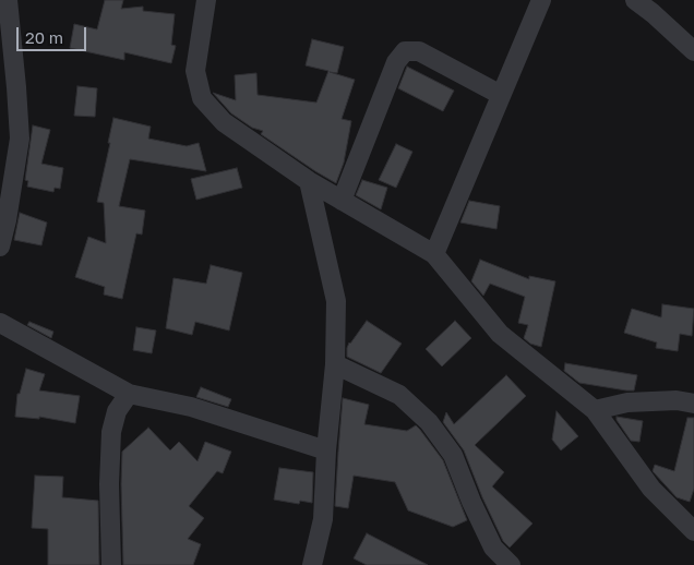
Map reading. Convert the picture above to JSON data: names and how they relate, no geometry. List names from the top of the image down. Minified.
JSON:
{"scale_bar":"20 m"}
